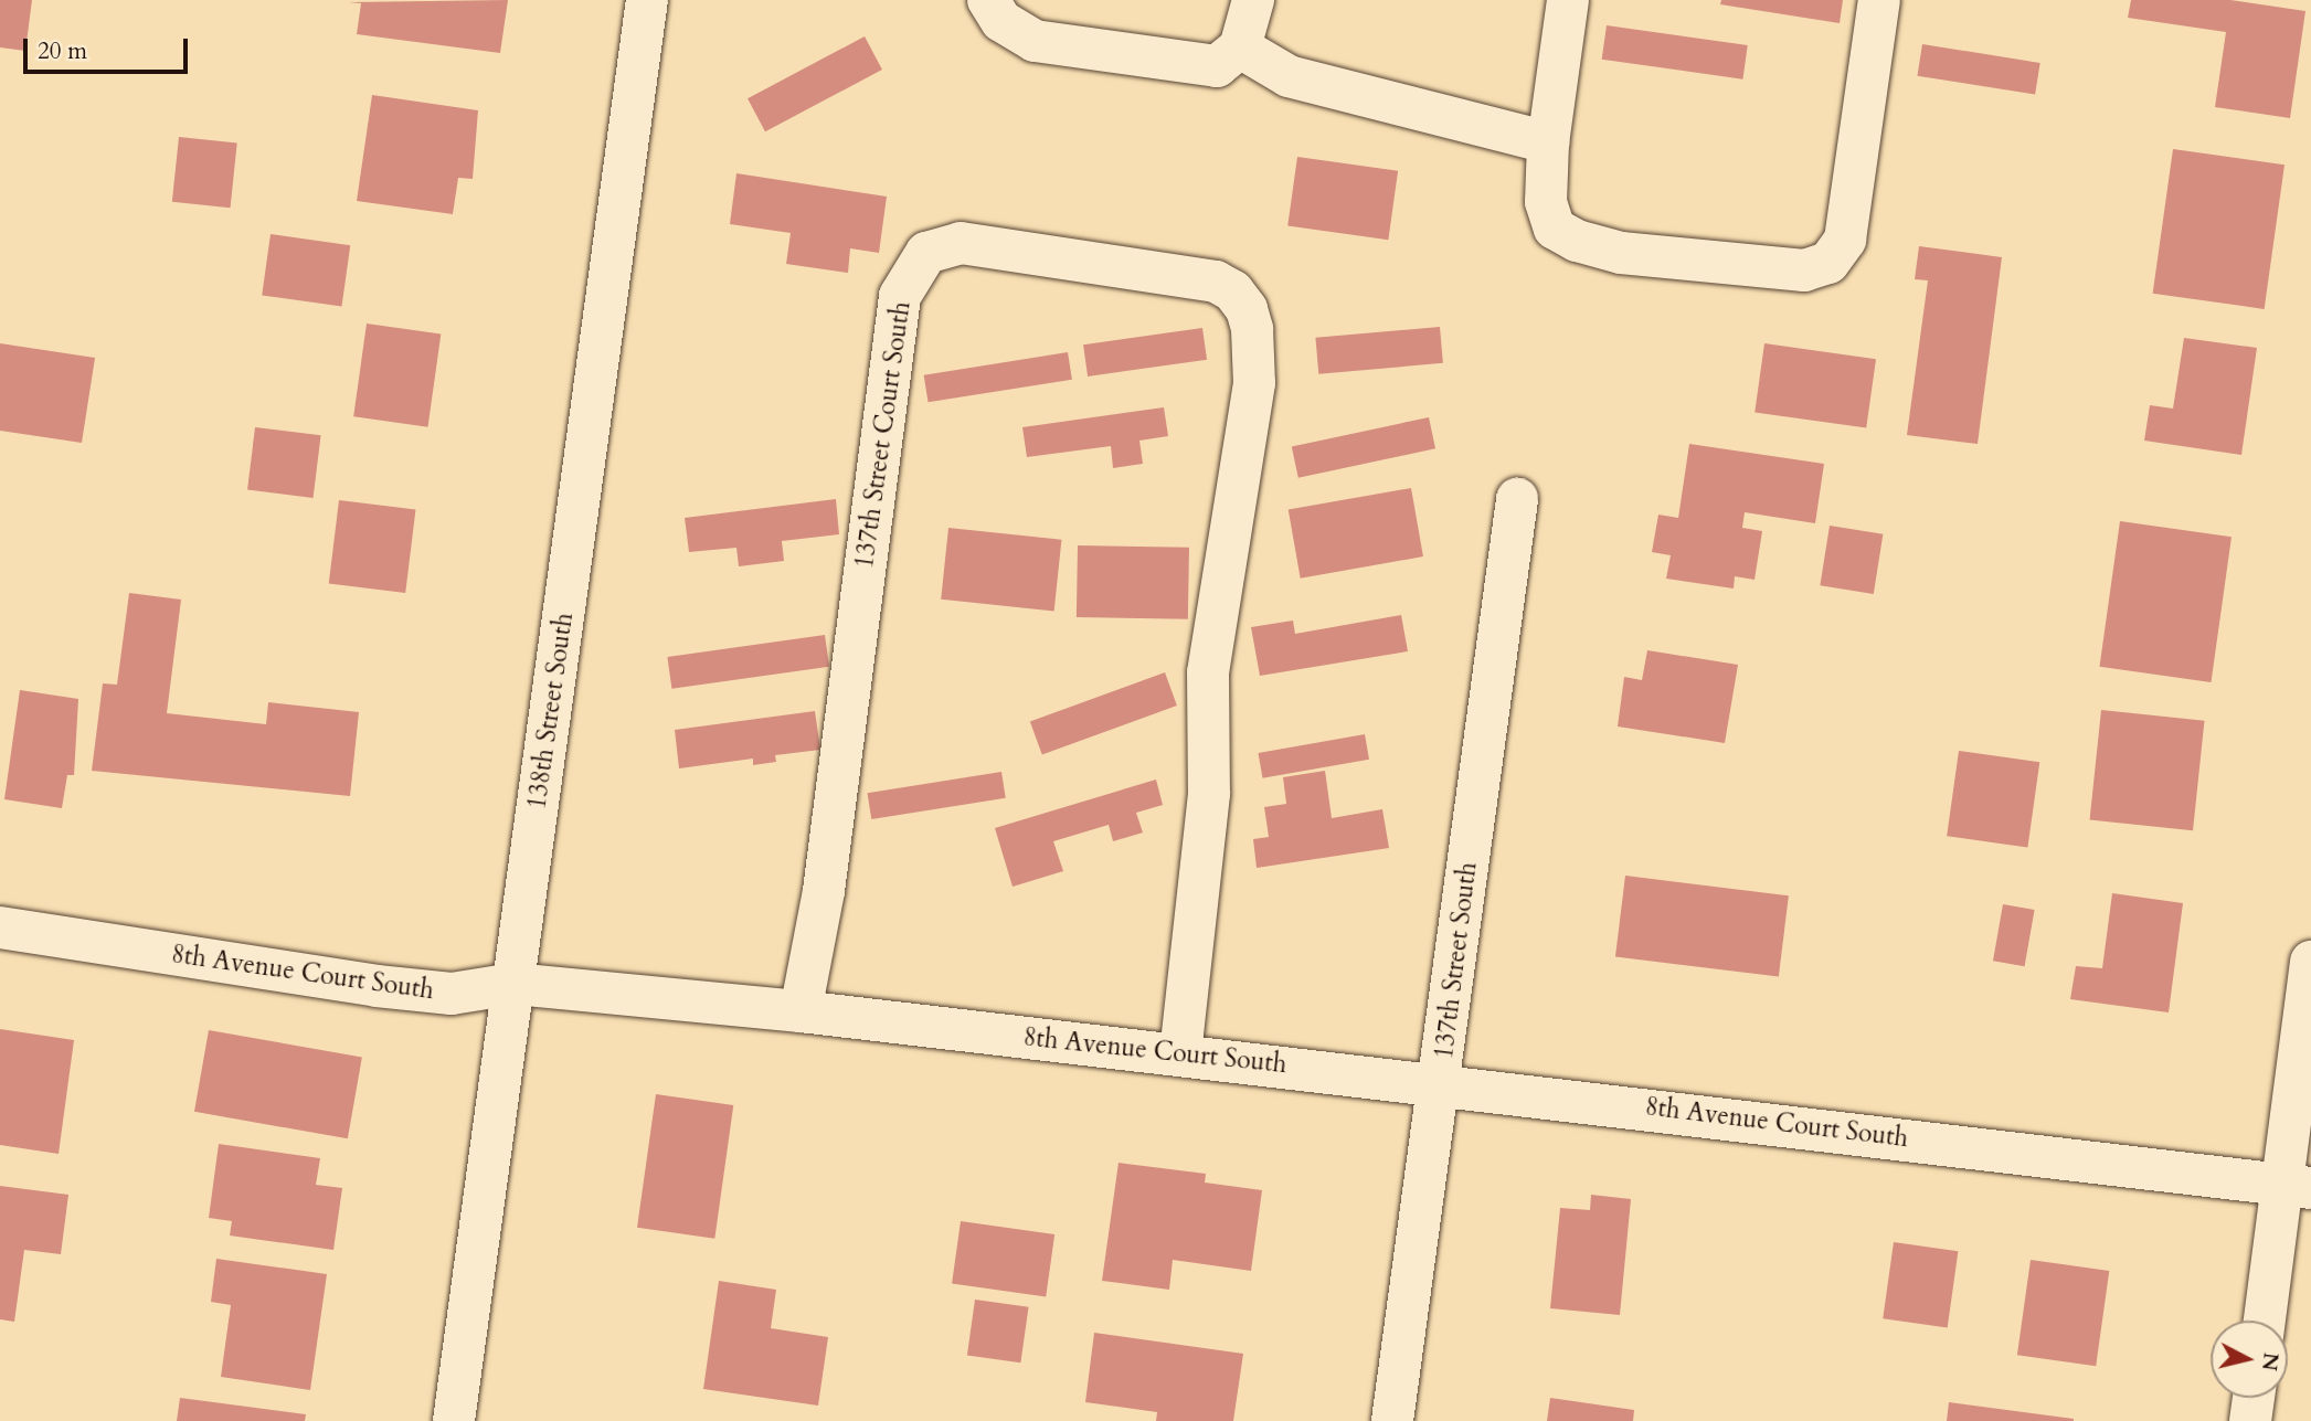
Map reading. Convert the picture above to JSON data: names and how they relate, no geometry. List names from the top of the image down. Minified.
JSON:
{"streets":{"street":["137th Street Court South","138th Street South","137th Street South","8th Avenue Court South"]},"crossings":[["137th Street Court South","8th Avenue Court South"],["138th Street South","8th Avenue Court South"],["137th Street South","8th Avenue Court South"]],"scale_bar":"20 m","north":"right"}
